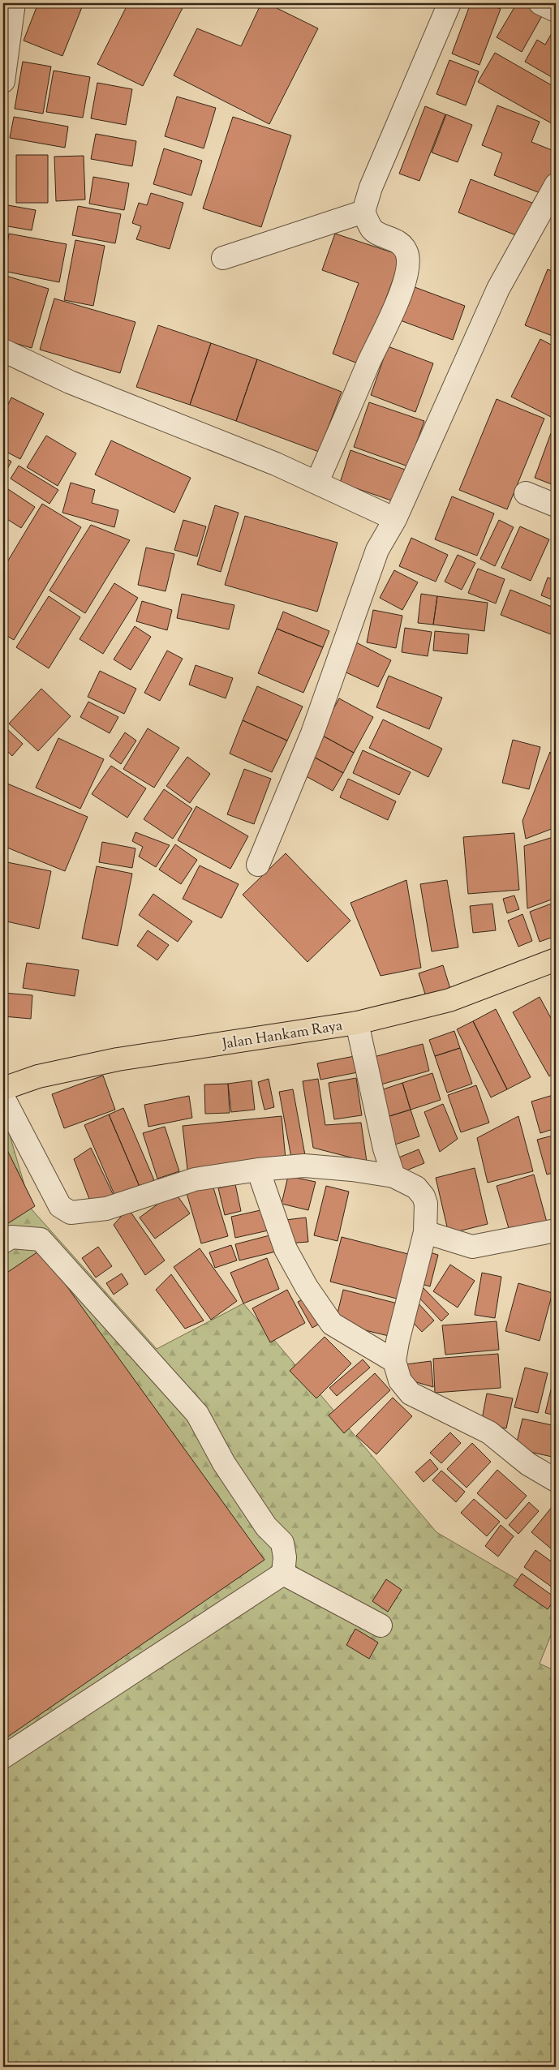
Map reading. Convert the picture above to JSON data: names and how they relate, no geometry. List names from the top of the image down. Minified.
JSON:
{"streets":{"main road":["Jalan Hankam Raya"]}}
